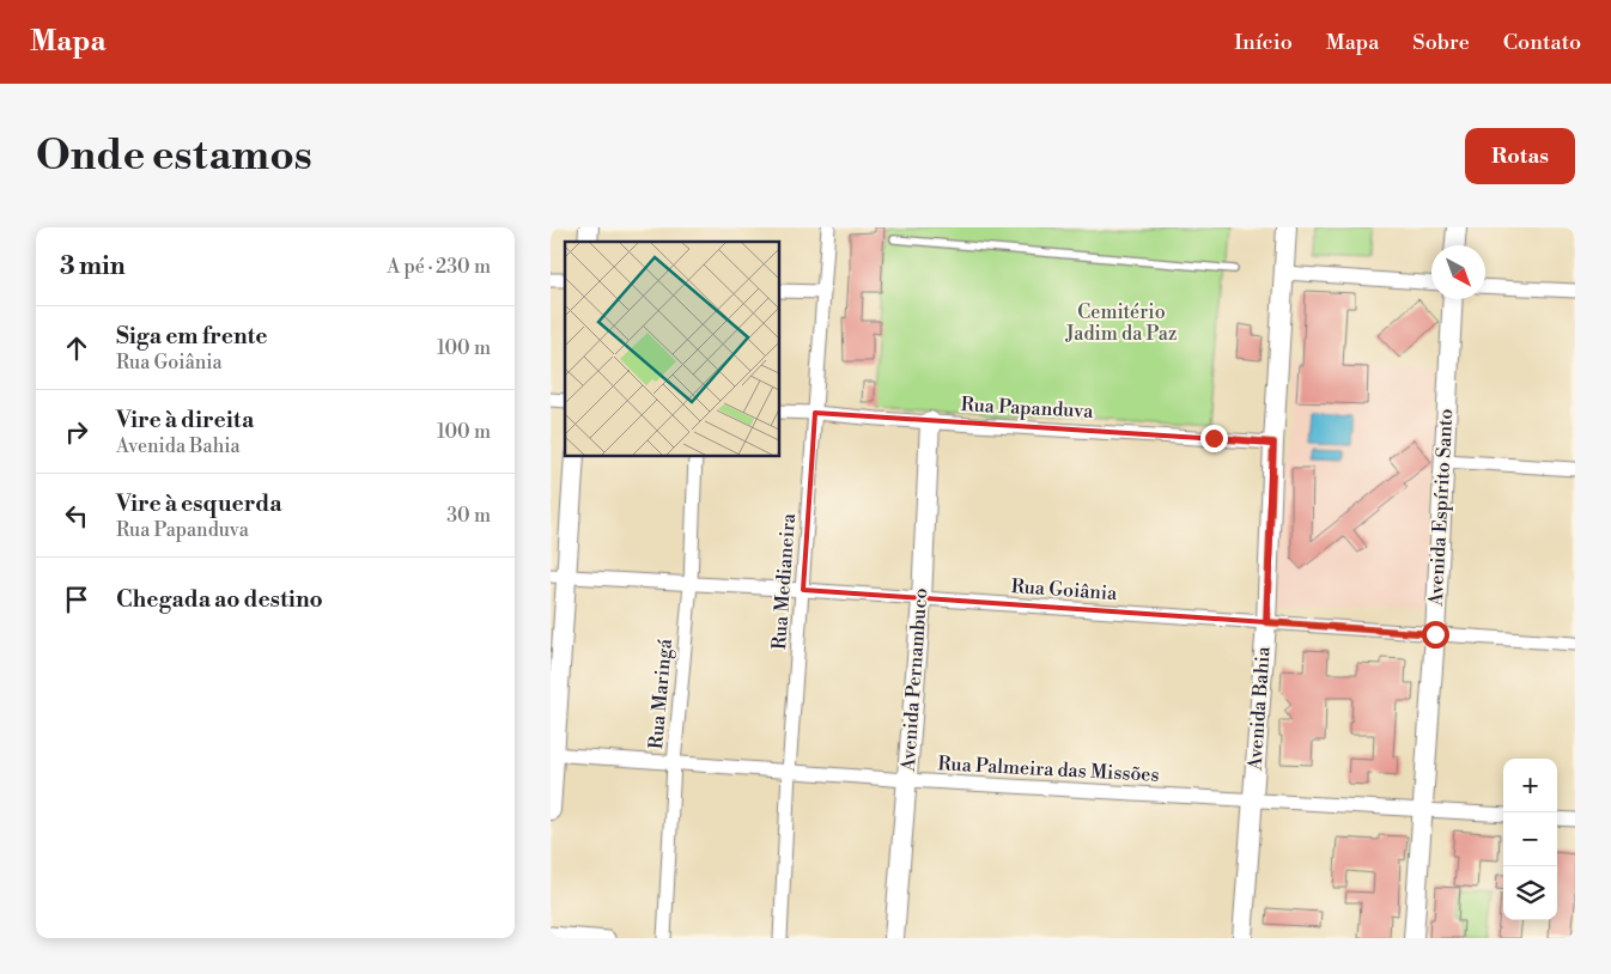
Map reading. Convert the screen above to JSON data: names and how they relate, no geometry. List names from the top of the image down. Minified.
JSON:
{"streets":{"street":["Rua Papanduva","Avenida Espírito Santo","Rua Medianeira","Rua Goiânia","Avenida Pernambuco","Rua Maringá","Avenida Bahia","Rua Palmeira das Missões"]},"crossings":[["Rua Papanduva","Rua Medianeira"],["Rua Papanduva","Avenida Pernambuco"],["Rua Papanduva","Avenida Bahia"],["Avenida Espírito Santo","Rua Goiânia"],["Avenida Espírito Santo","Rua Palmeira das Missões"],["Rua Medianeira","Rua Goiânia"],["Rua Medianeira","Rua Palmeira das Missões"],["Rua Goiânia","Avenida Pernambuco"],["Rua Goiânia","Rua Maringá"],["Rua Goiânia","Avenida Bahia"],["Avenida Pernambuco","Rua Palmeira das Missões"],["Rua Maringá","Rua Palmeira das Missões"],["Avenida Bahia","Rua Palmeira das Missões"]],"parks":["Cemitério Jadim da Paz"],"north":"bottom right","page":{"header":"Mapa","nav":["Início","Mapa","Sobre","Contato"],"buttons":"Rotas","title":"Onde estamos","heading":["3 min","A pé · 230 m"],"list":[["Siga em frente","Rua Goiânia","100 m"],["Vire à direita","Avenida Bahia","100 m"],["Vire à esquerda","Rua Papanduva","30 m"],"Chegada ao destino"],"map_buttons":["+","−"]}}
